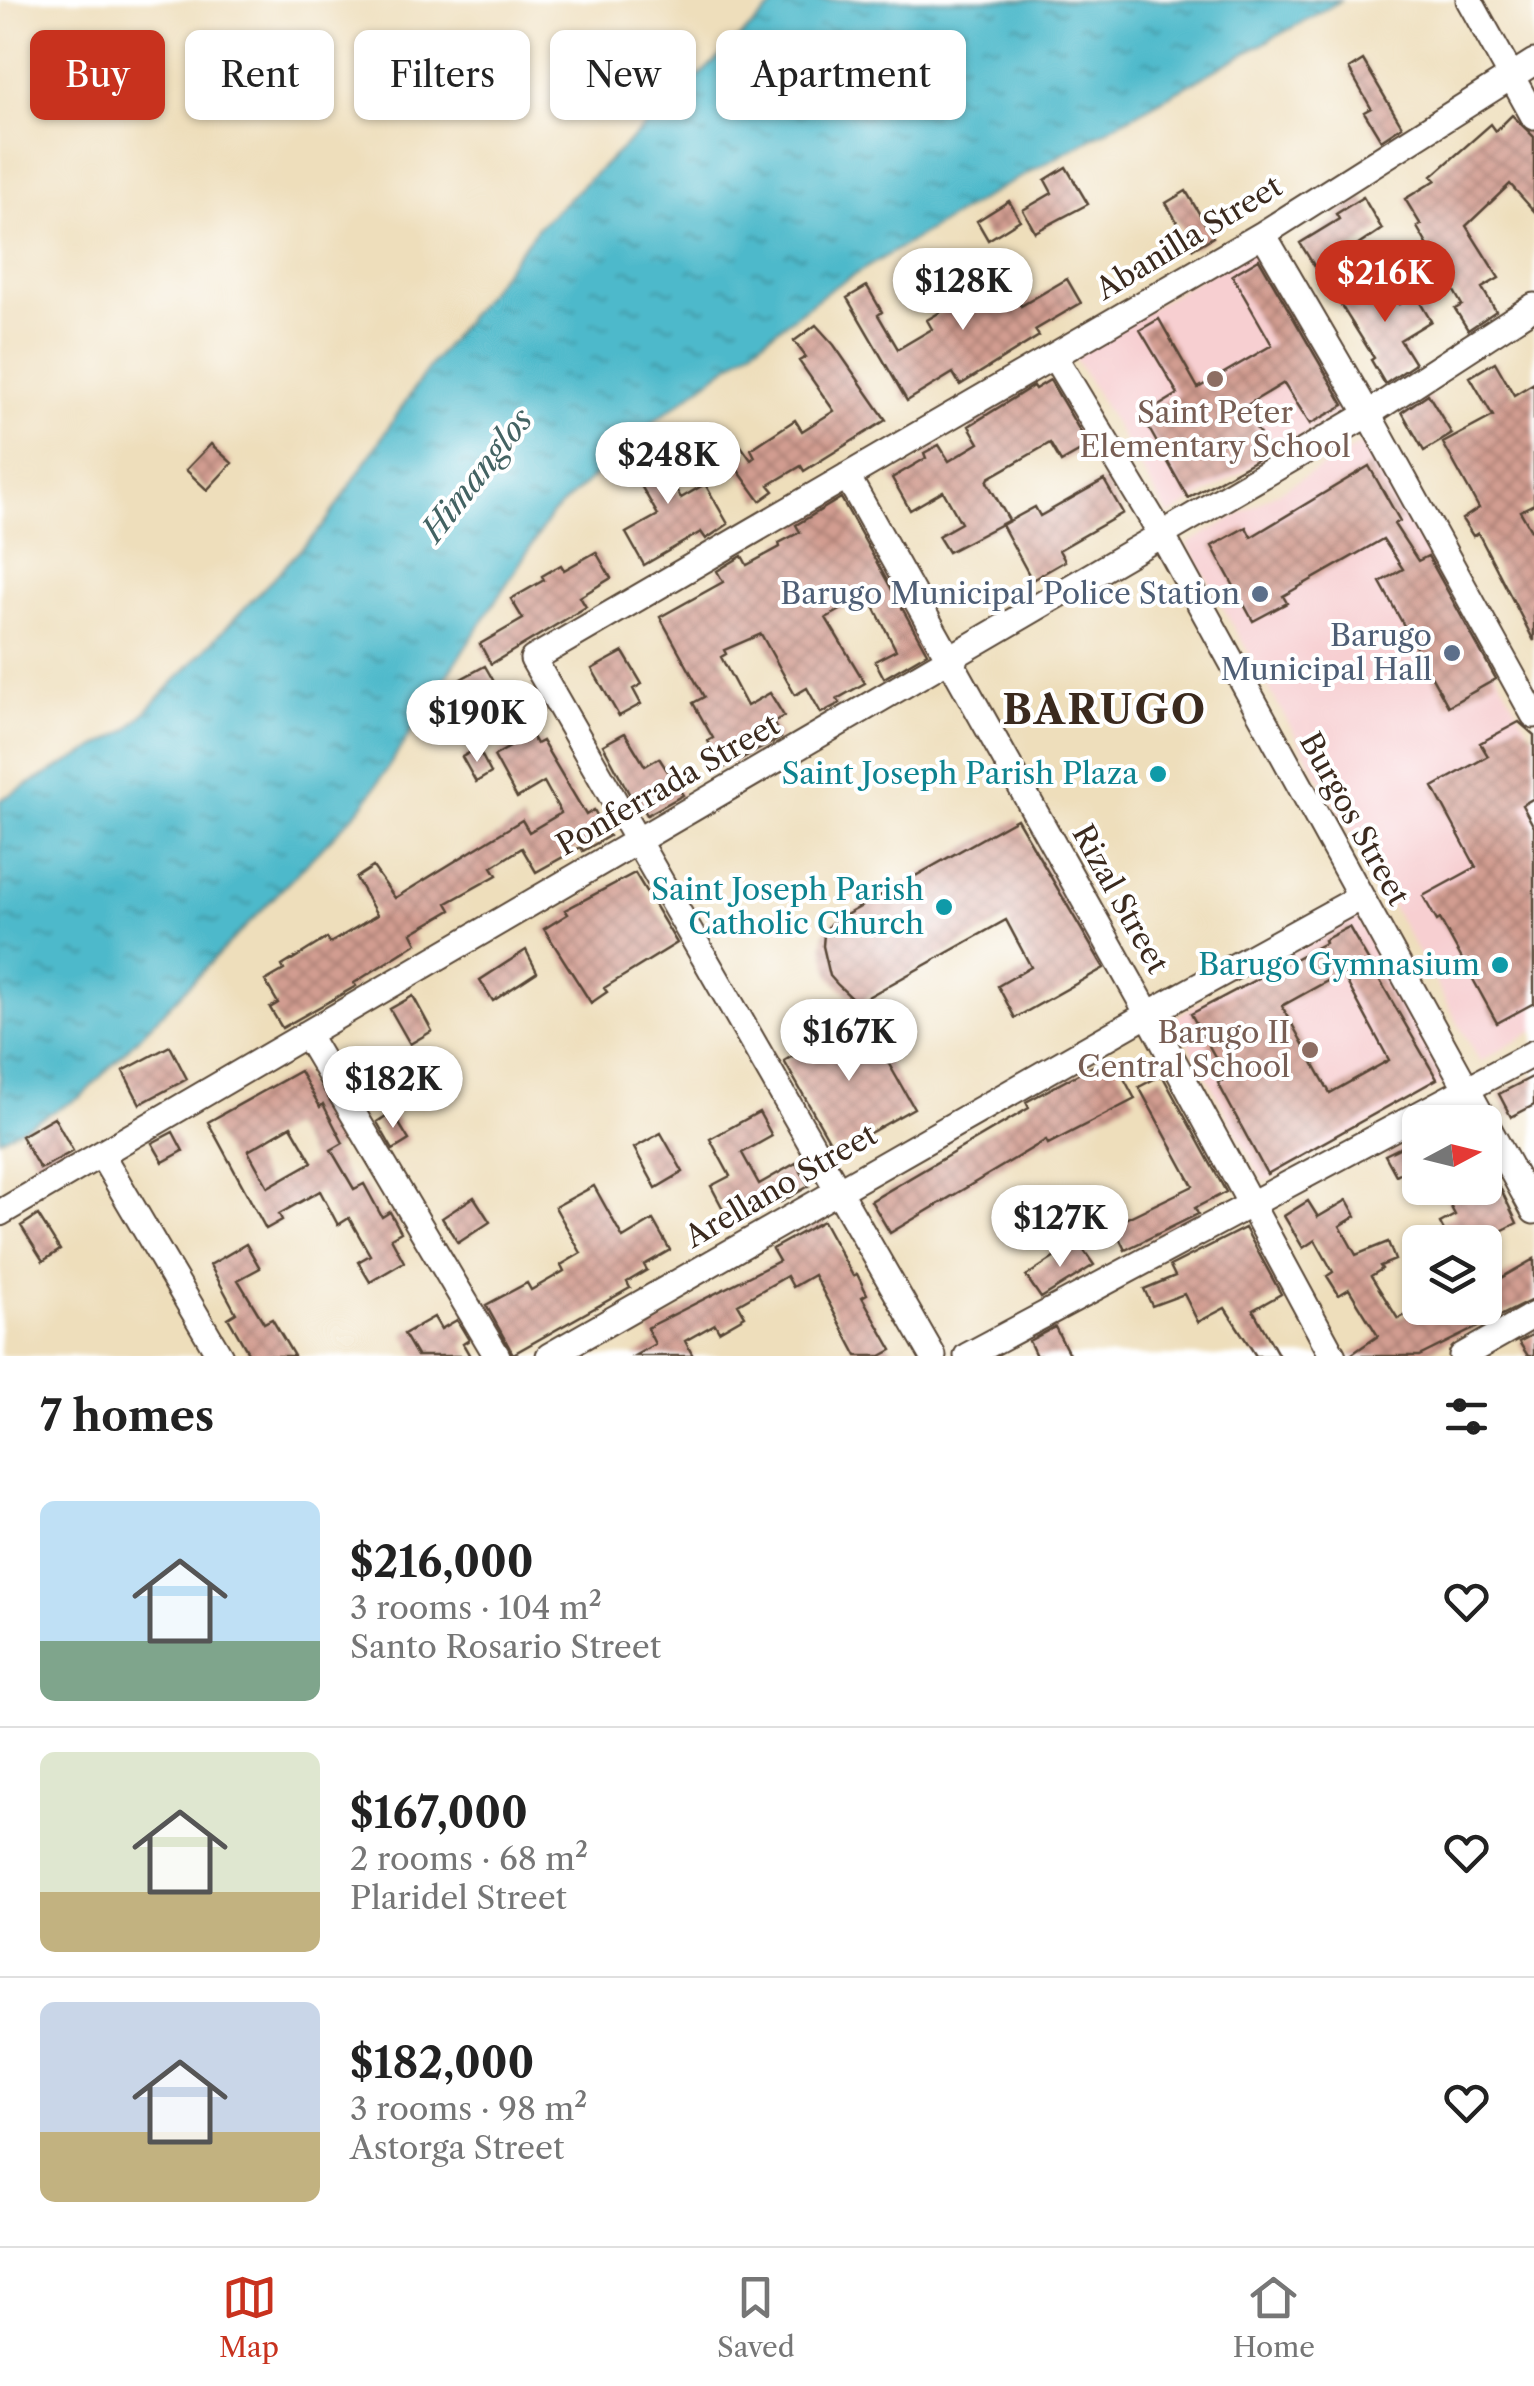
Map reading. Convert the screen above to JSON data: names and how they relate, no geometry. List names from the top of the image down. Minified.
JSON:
{"streets":{"street":["Abanilla Street","Ponferrada Street","Burgos Street","Rizal Street","Arellano Street"]},"crossings":[["Abanilla Street","Ponferrada Street"],["Abanilla Street","Burgos Street"],["Abanilla Street","Rizal Street"],["Ponferrada Street","Burgos Street"],["Ponferrada Street","Rizal Street"],["Burgos Street","Arellano Street"],["Rizal Street","Arellano Street"]],"districts":["BARUGO"],"water":["Himanglos"],"places":["Saint Peter Elementary School","Barugo Municipal Police Station","Barugo Municipal Hall","Saint Joseph Parish Plaza","Saint Joseph Parish Catholic Church","Barugo Gymnasium","Barugo II Central School"],"north":"right","page":{"chip":["Buy","Rent","Filters","New","Apartment"],"price":["$216K","$128K","$248K","$190K","$167K","$182K","$127K"],"heading":"7 homes","list":[{"name":"$216,000","note":"3 rooms · 104 m² · Santo Rosario Street"},{"name":"$167,000","note":"2 rooms · 68 m² · Plaridel Street"},{"name":"$182,000","note":"3 rooms · 98 m² · Astorga Street"}],"tabs":["Map","Saved","Home"]}}
